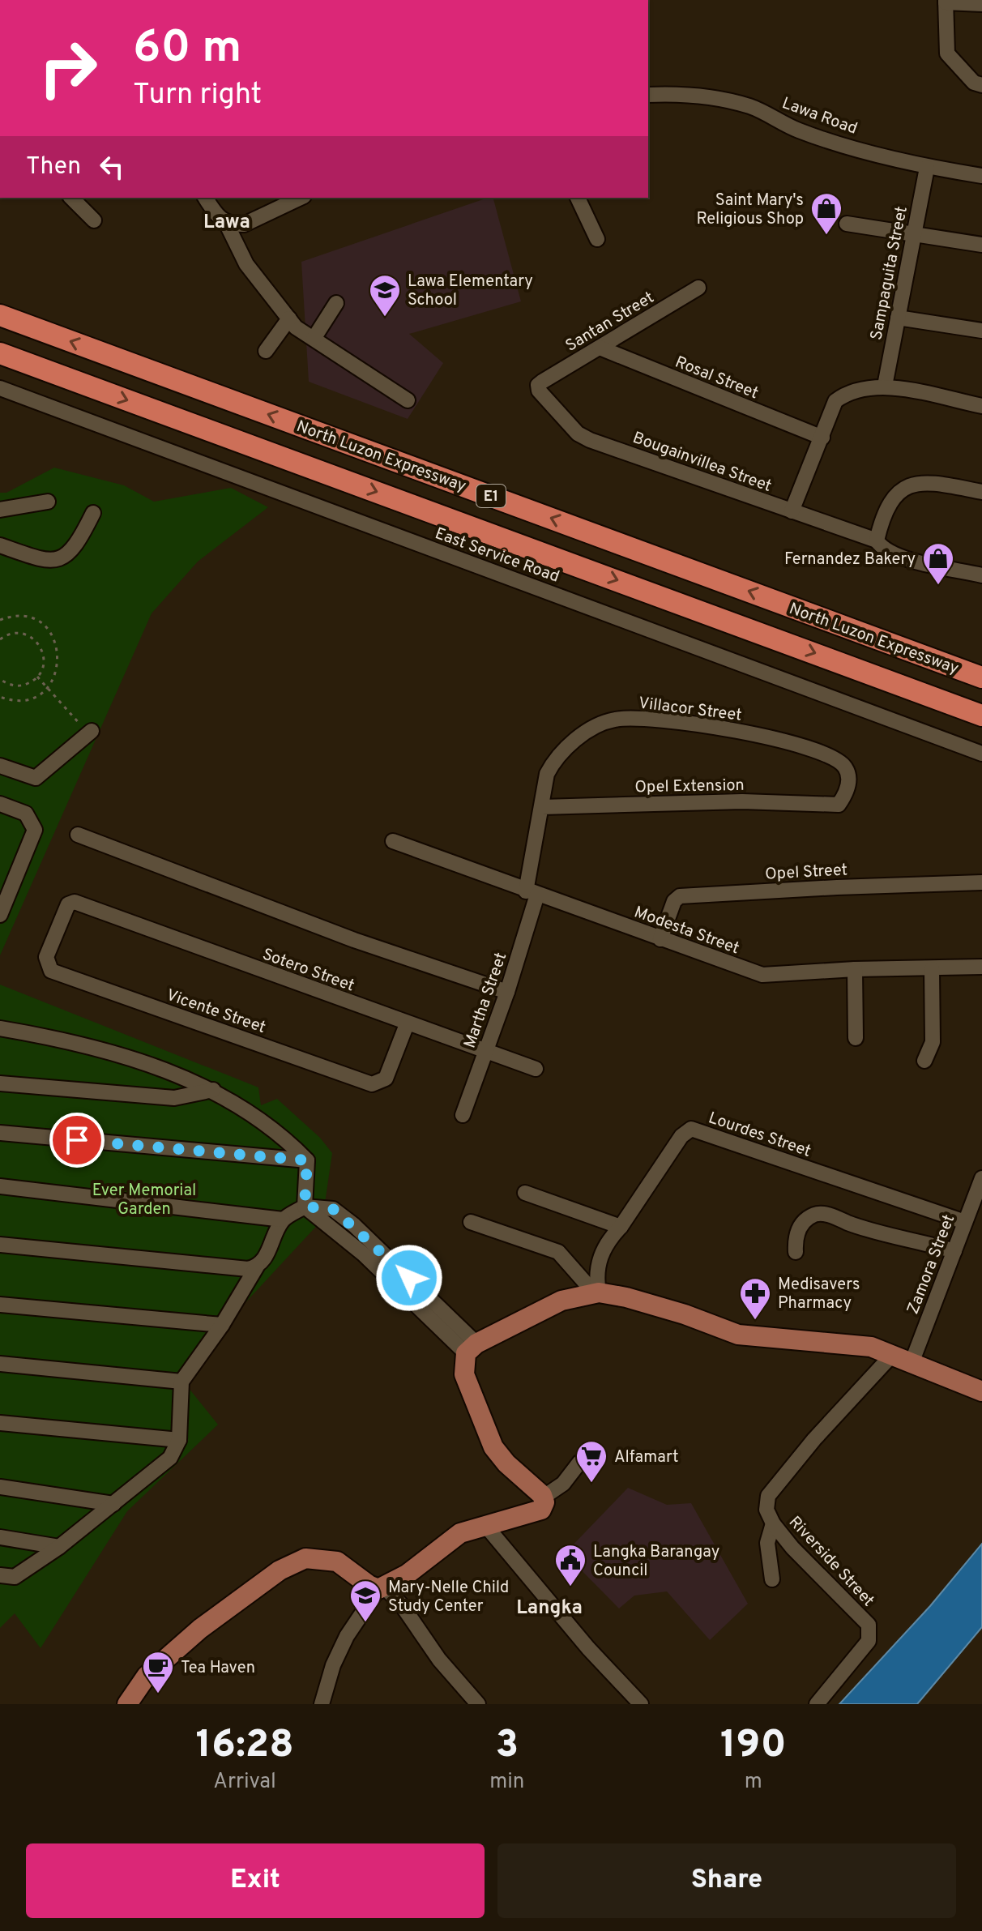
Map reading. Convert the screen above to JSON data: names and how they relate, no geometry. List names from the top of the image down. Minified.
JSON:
{"streets":{"highway":["North Luzon Expressway","E1"],"street":["Lawa Road","Sampaguita Street","Santan Street","Rosal Street","Bougainvillea Street","East Service Road","Villacor Street","Opel Extension","Opel Street","Modesta Street","Sotero Street","Martha Street","Vicente Street","Lourdes Street","Zamora Street","Riverside Street"]},"crossings":[["Lawa Road","Sampaguita Street"],["Santan Street","Rosal Street"],["Santan Street","Bougainvillea Street"],["Villacor Street","Opel Extension"],["Villacor Street","Modesta Street"],["Villacor Street","Martha Street"],["Opel Street","Modesta Street"],["Modesta Street","Martha Street"],["Sotero Street","Martha Street"],["Sotero Street","Vicente Street"],["Lourdes Street","Zamora Street"]],"districts":["Lawa","Langka"],"parks":["Ever Memorial Garden"],"places":{"shop":["Saint Mary's Religious Shop","Fernandez Bakery"],"school or university":["Lawa Elementary School","Mary-Nelle Child Study Center"],"pharmacy":["Medisavers Pharmacy"],"supermarket":["Alfamart"],"public building":["Langka Barangay Council"],"cafe":["Tea Haven"]},"page":{"turn":["60 m","Turn right"],"then":"Then","eta":["16:28","Arrival","3","min","190","m"],"buttons":["Exit","Share"]}}
